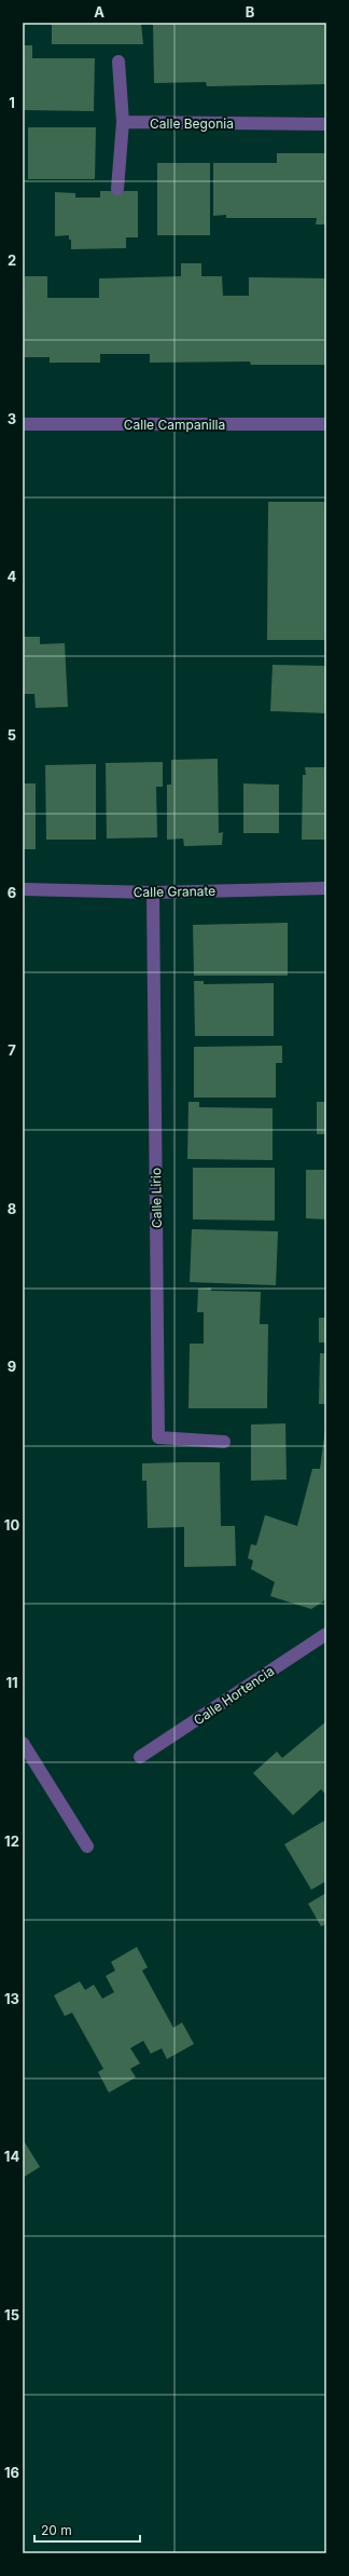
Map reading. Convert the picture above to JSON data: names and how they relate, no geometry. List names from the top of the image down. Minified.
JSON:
{"streets":{"street":["Calle Begonia","Calle Campanilla","Calle Granate","Calle Lirio","Calle Hortencia"]},"crossings":[["Calle Granate","Calle Lirio"]],"scale_bar":"20 m","grid":{"columns":["A","B"],"rows":["1","2","3","4","5","6","7","8","9","10","11","12","13","14","15","16"]}}
